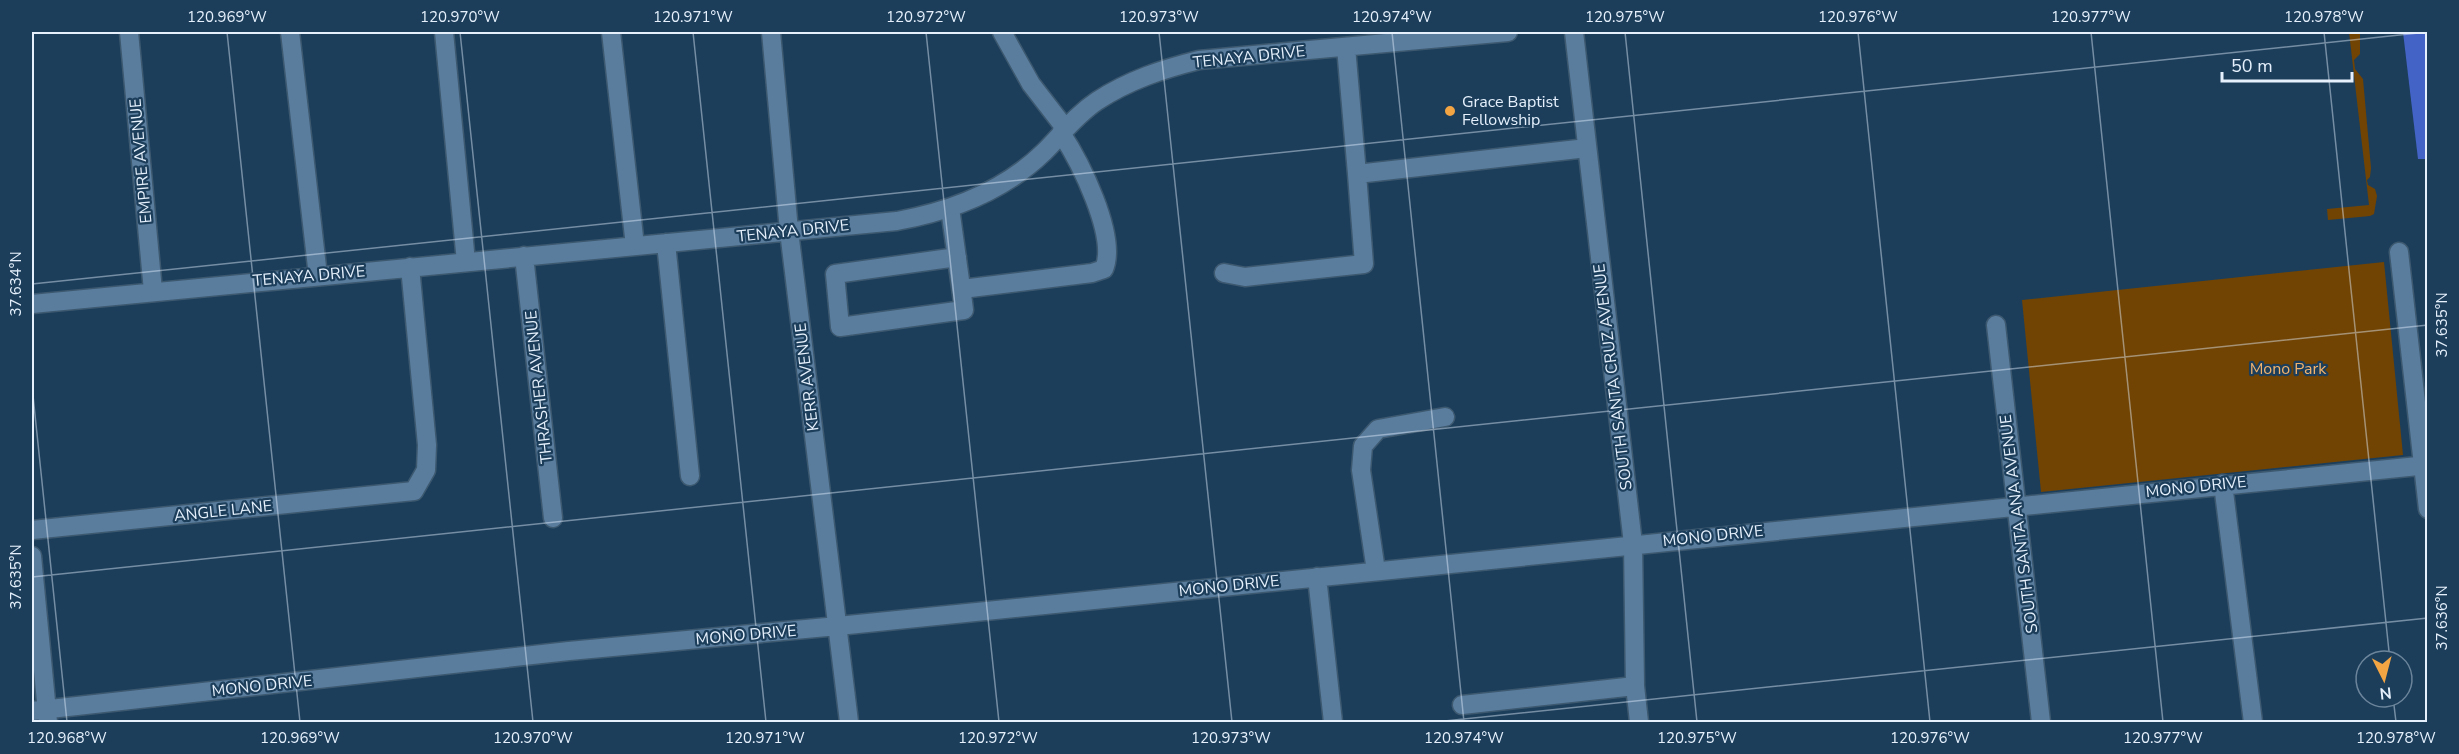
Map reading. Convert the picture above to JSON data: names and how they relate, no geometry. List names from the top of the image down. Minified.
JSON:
{"streets":{"street":["TENAYA DRIVE","EMPIRE AVENUE","KERR AVENUE","SOUTH SANTA CRUZ AVENUE","THRASHER AVENUE","MONO DRIVE","ANGLE LANE","SOUTH SANTA ANA AVENUE"]},"crossings":[["TENAYA DRIVE","EMPIRE AVENUE"],["TENAYA DRIVE","KERR AVENUE"],["TENAYA DRIVE","THRASHER AVENUE"],["TENAYA DRIVE","ANGLE LANE"],["KERR AVENUE","MONO DRIVE"],["SOUTH SANTA CRUZ AVENUE","MONO DRIVE"],["MONO DRIVE","SOUTH SANTA ANA AVENUE"]],"parks":["Mono Park"],"places":["Grace Baptist Fellowship"],"scale_bar":"50 m","north":"bottom","coordinates":["120.969°W","120.970°W","120.971°W","120.972°W","120.973°W","120.974°W","120.975°W","120.976°W","120.977°W","120.978°W","37.634°N","37.635°N","37.636°N","120.968°W"]}
